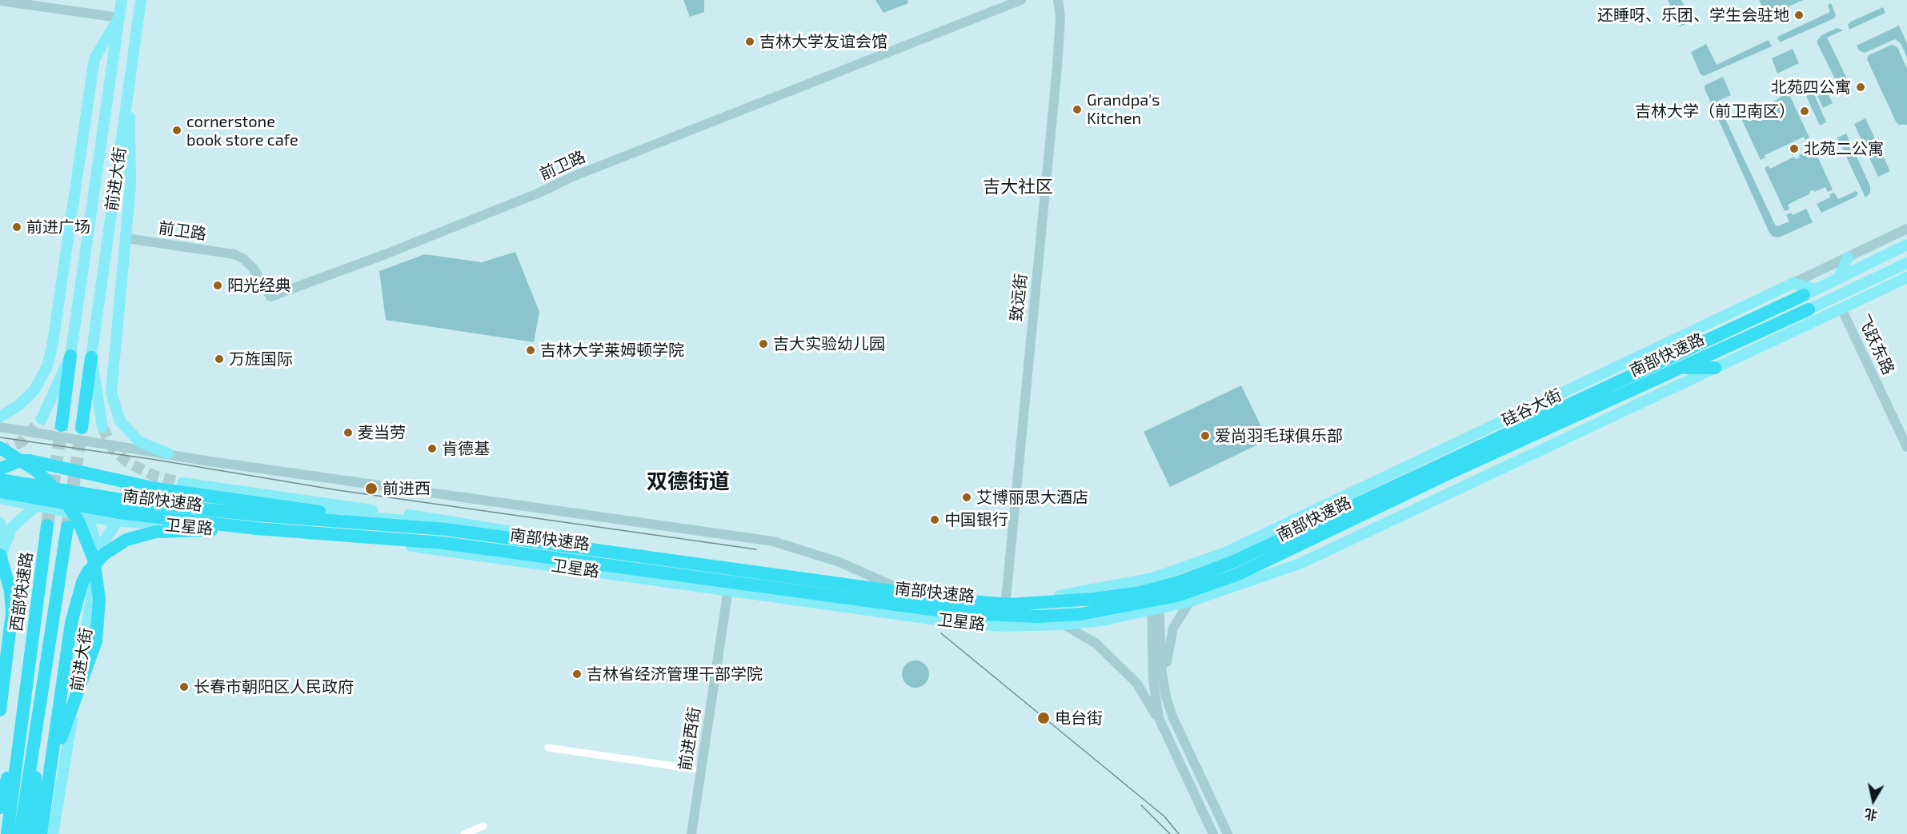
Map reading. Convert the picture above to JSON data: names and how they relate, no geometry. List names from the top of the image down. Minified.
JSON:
{"streets":{"highway":["南部快速路","西部快速路"],"main road":["前进大街","硅谷大街","卫星路"],"street":["前卫路","致远街","飞跃东路","前进西街"]},"crossings":[["前进大街","卫星路"],["致远街","卫星路"],["硅谷大街","卫星路"],["卫星路","前进西街"]],"districts":["吉大社区","双德街道"],"places":["还睡呀、乐团、学生会驻地","吉林大学友谊会馆","北苑四公寓","Grandpa's Kitchen","吉林大学（前卫南区）","cornerstone book store cafe","北苑二公寓","前进广场","阳光经典","吉大实验幼儿园","吉林大学莱姆顿学院","万旌国际","麦当劳","爱尚羽毛球俱乐部","肯德基","前进西","艾博丽思大酒店","中国银行","吉林省经济管理干部学院","长春市朝阳区人民政府","电台街"],"north":"bottom"}
